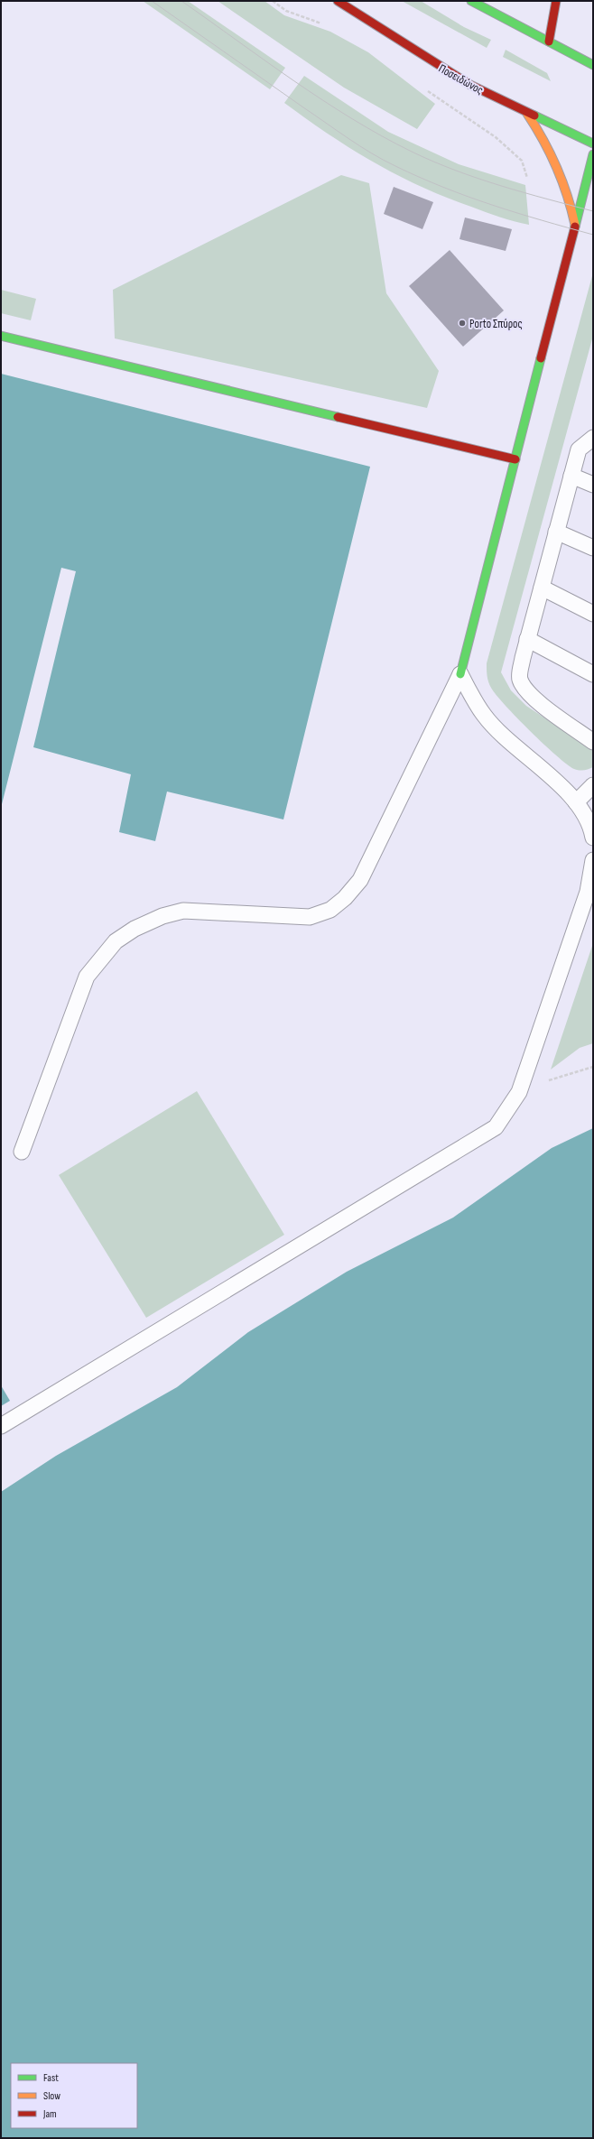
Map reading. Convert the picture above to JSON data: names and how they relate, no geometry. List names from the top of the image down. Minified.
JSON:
{"streets":{"main road":["Ποσειδώνος"]},"places":["Porto Σπύρος"],"legend":["Fast","Slow","Jam"]}
